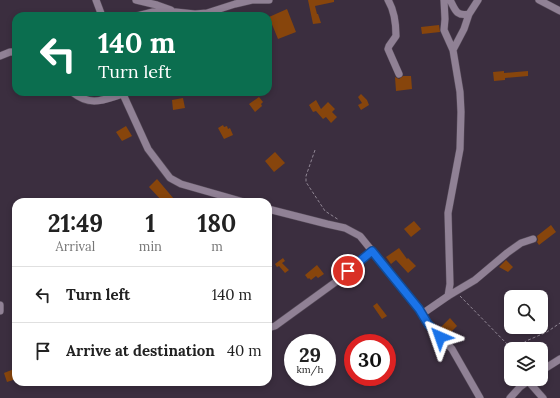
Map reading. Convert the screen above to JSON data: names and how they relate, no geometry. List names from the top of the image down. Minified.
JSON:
{"page":{"turn":["140 m","Turn left"],"eta":["21:49","Arrival","1","min","180","m"],"list":[{"name":"Turn left","value":"140 m"},{"name":"Arrive at destination","value":"40 m"}],"speed":"29 km/h","limit":"30"}}
